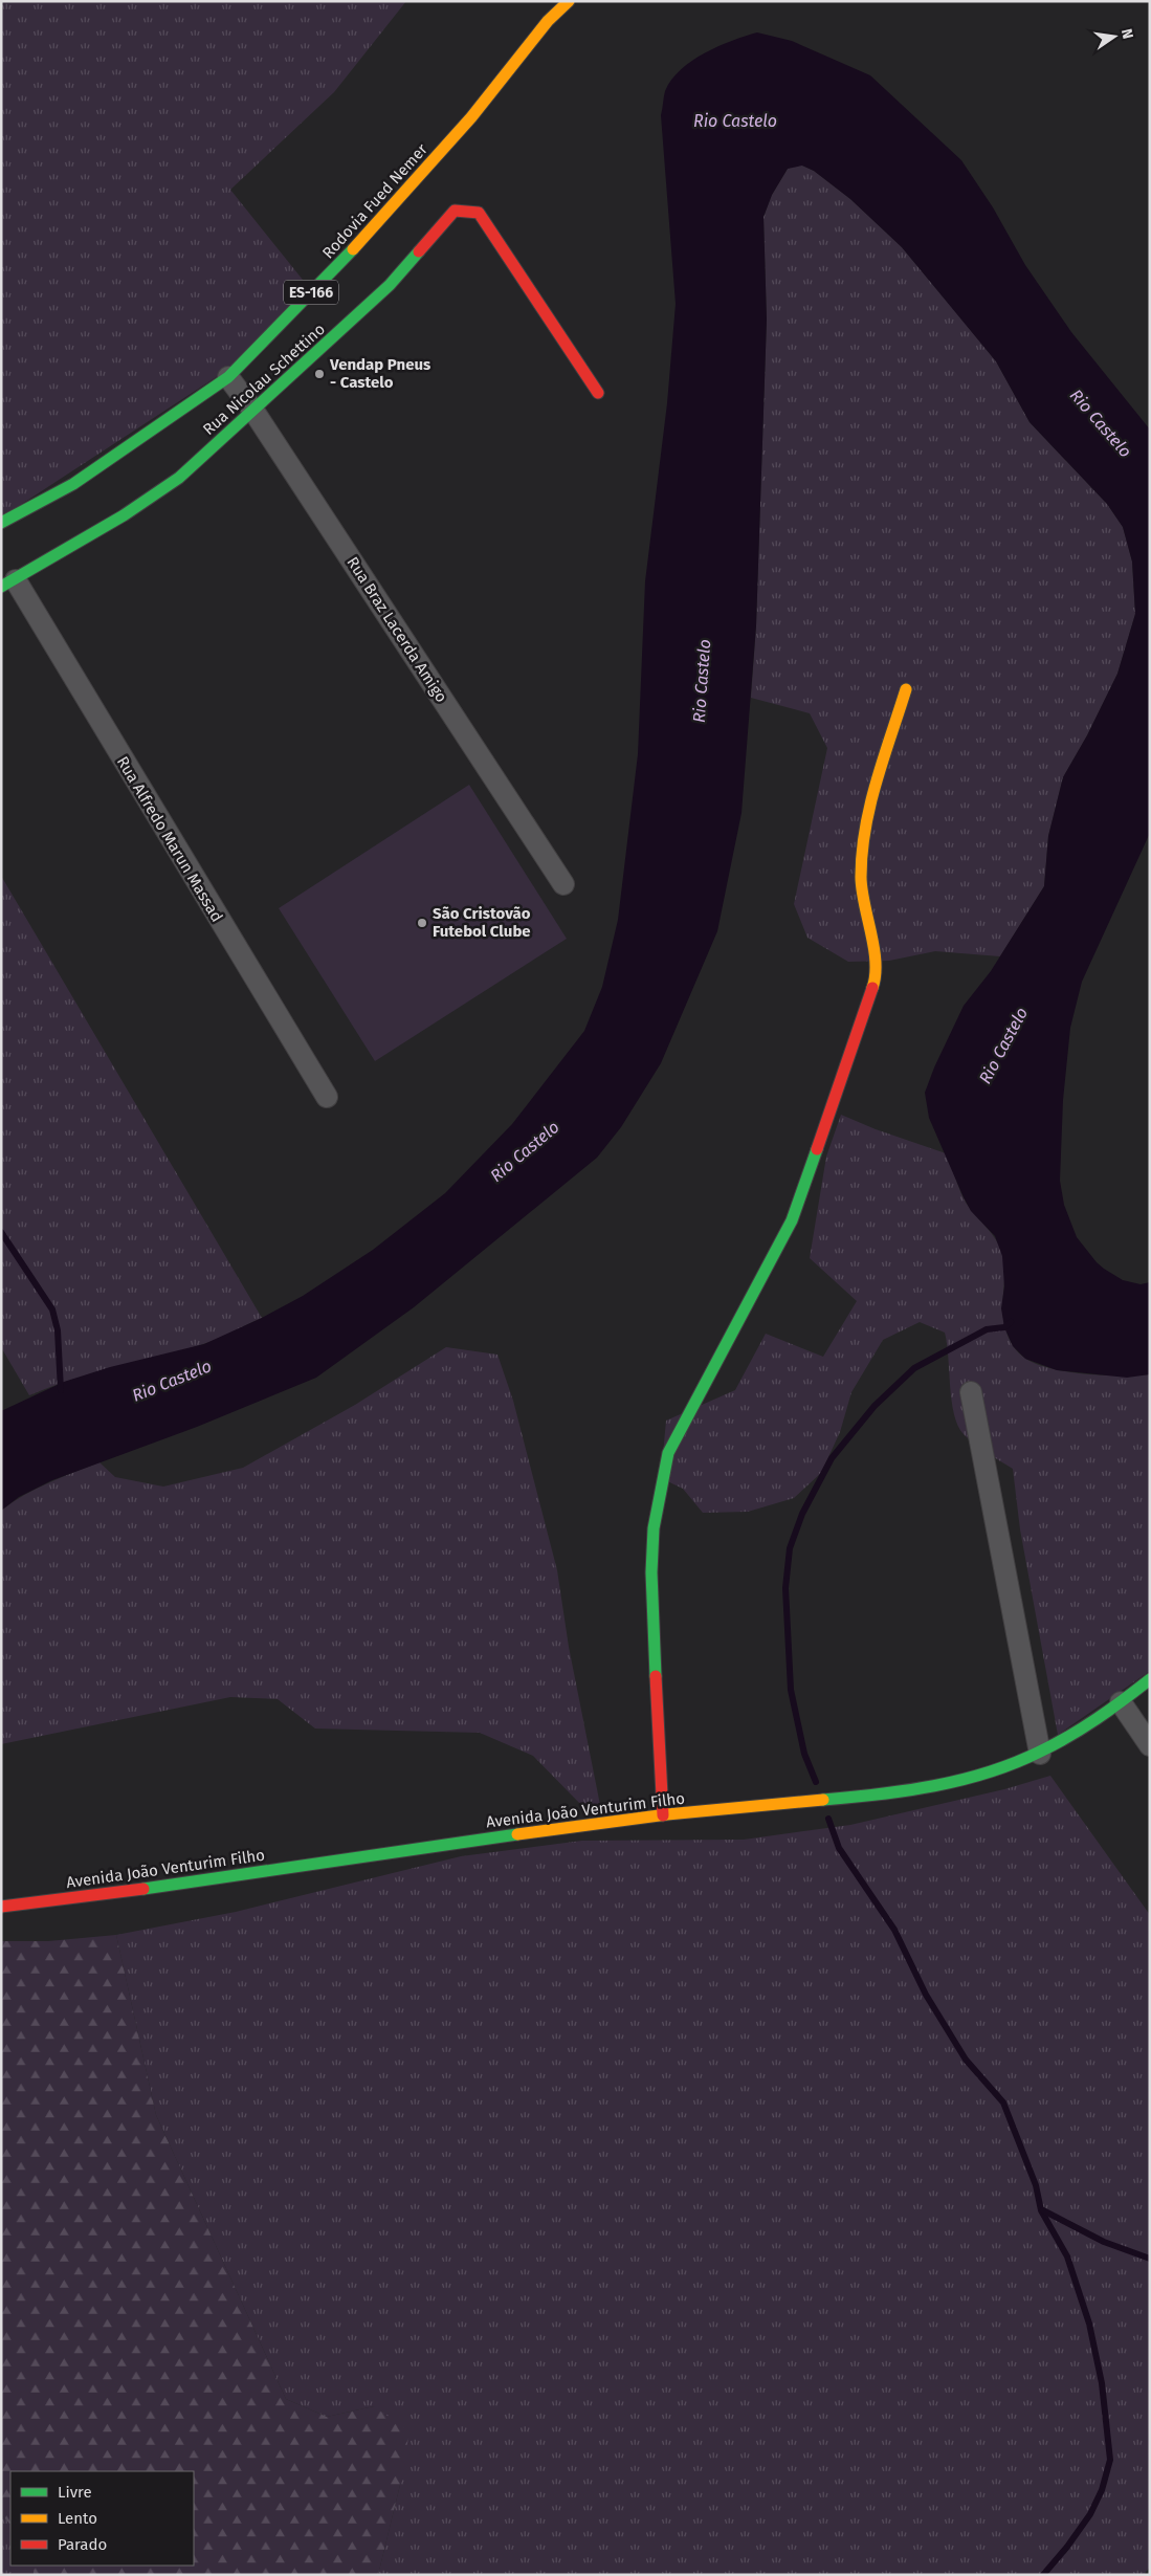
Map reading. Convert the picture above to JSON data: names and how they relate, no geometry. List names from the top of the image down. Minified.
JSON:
{"streets":{"street":["Rodovia Fued Nemer","ES-166","Rua Nicolau Schettino","Rua Braz Lacerda Amigo","Rua Alfredo Marun Massad","Avenida João Venturim Filho"]},"crossings":[["Rodovia Fued Nemer","Rua Braz Lacerda Amigo"],["Rua Nicolau Schettino","Rua Braz Lacerda Amigo"],["Rua Nicolau Schettino","Rua Alfredo Marun Massad"]],"water":["Rio Castelo"],"places":["Vendap Pneus - Castelo","São Cristovão Futebol Clube"],"legend":["Livre","Lento","Parado"],"north":"right"}
